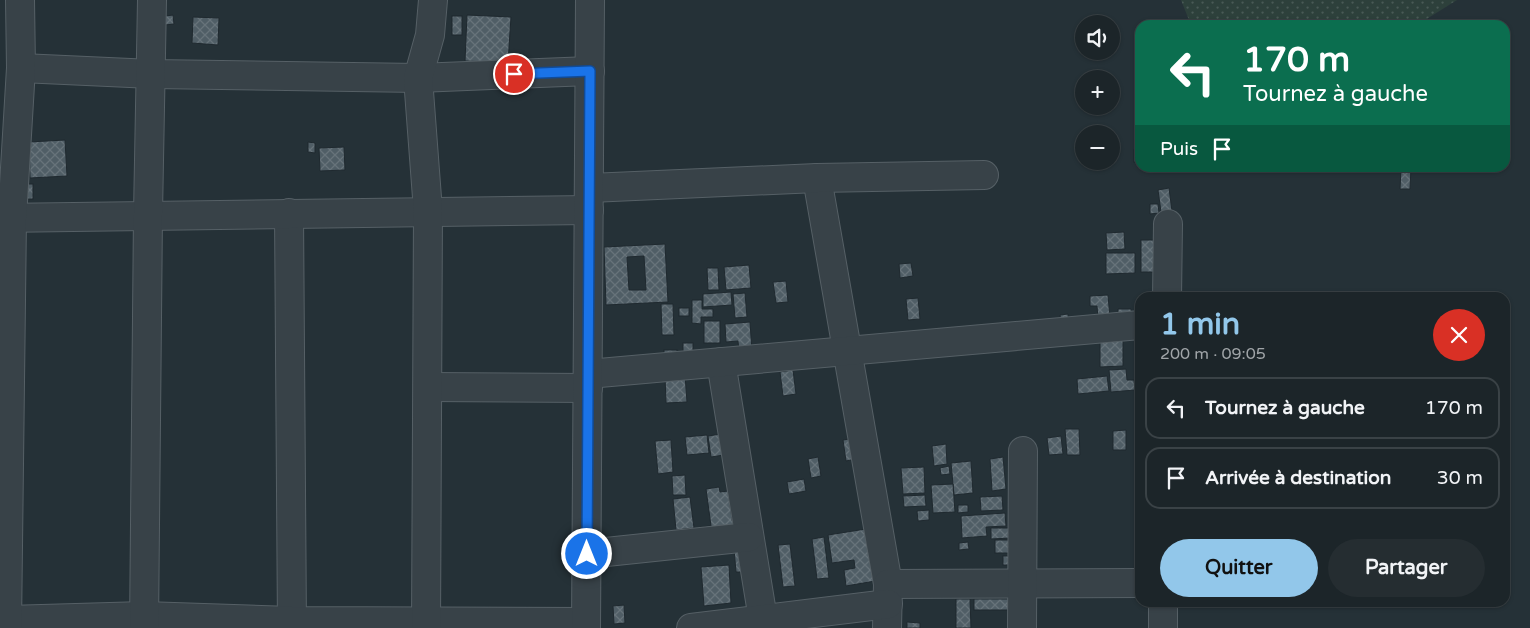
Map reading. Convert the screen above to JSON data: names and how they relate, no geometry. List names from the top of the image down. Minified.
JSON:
{"page":{"map_buttons":["+","−"],"turn":["170 m","Tournez à gauche"],"then":"Puis","heading":["1 min","200 m · 09:05"],"list":[{"name":"Tournez à gauche","value":"170 m"},{"name":"Arrivée à destination","value":"30 m"}],"buttons":["Quitter","Partager"]}}
